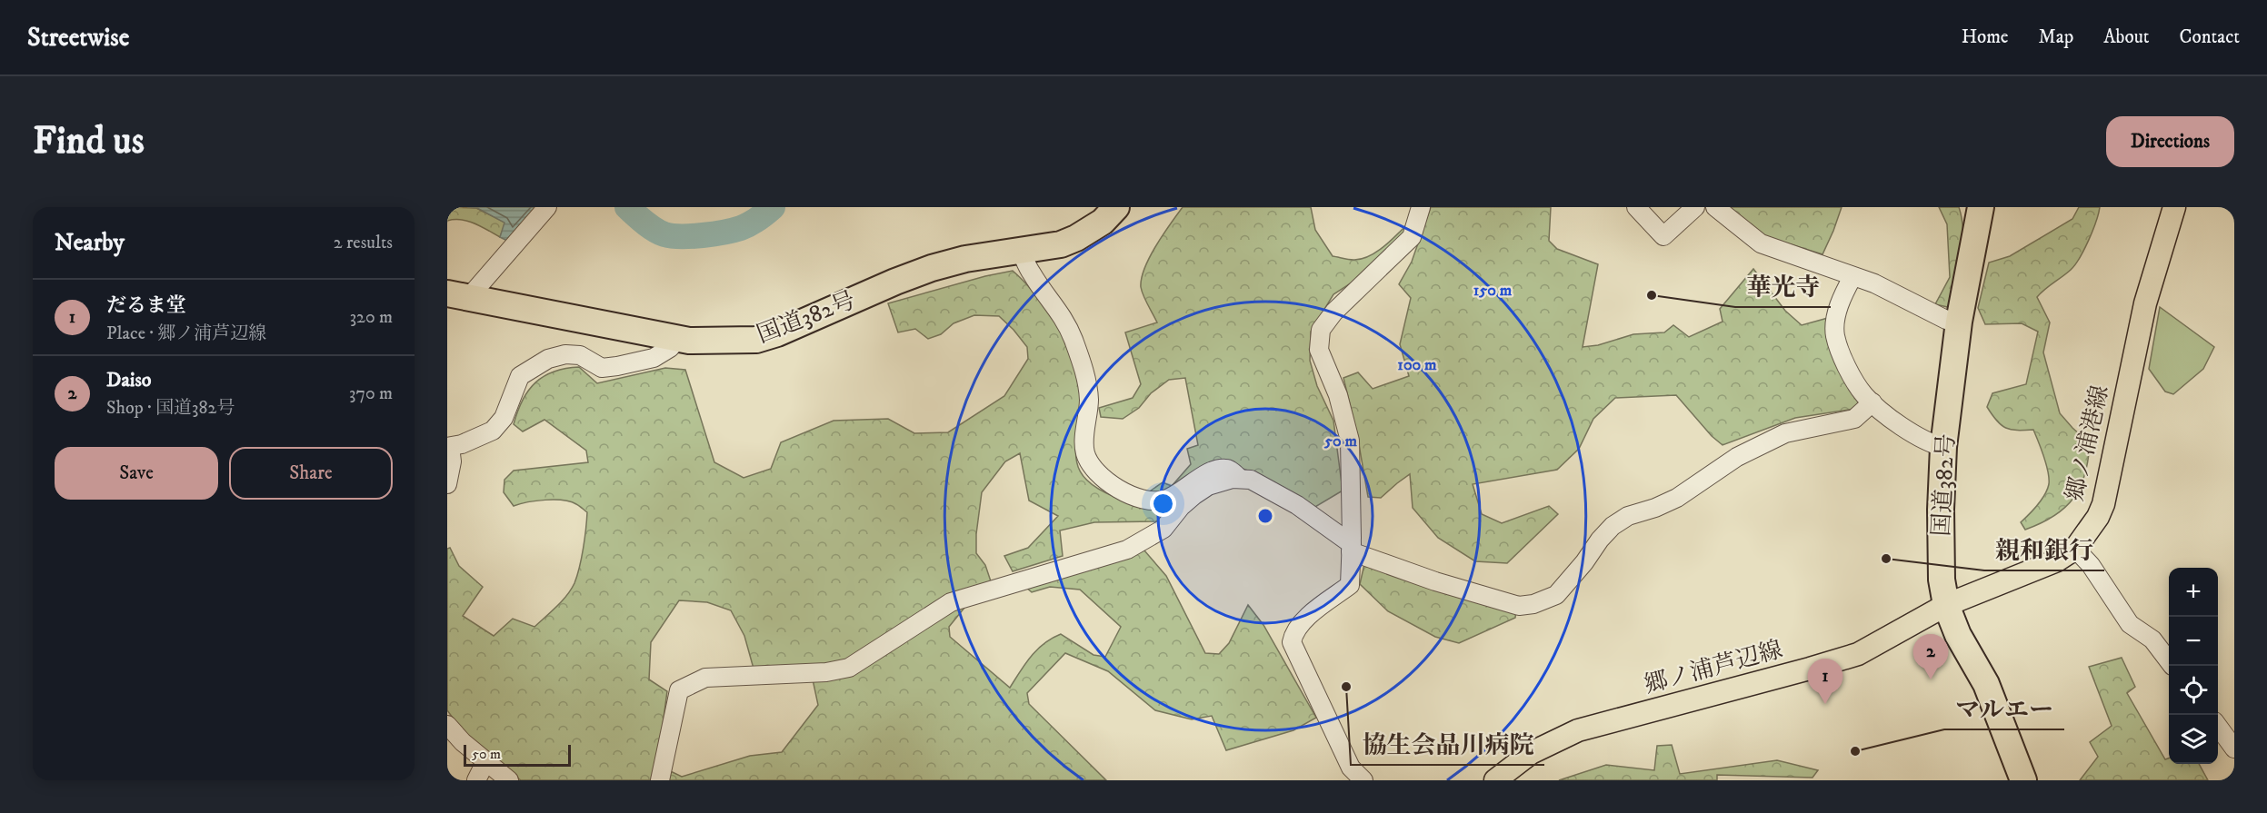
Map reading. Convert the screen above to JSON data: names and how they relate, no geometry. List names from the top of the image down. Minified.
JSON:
{"streets":{"highway":["国道382号"],"main road":["郷ノ浦港線","郷ノ浦芦辺線"]},"crossings":[["国道382号","郷ノ浦港線"],["国道382号","郷ノ浦芦辺線"],["郷ノ浦港線","郷ノ浦芦辺線"]],"places":["華光寺","親和銀行","協生会品川病院","マルエー"],"scale_bar":"50 m","page":{"header":"Streetwise","nav":["Home","Map","About","Contact"],"buttons":["Directions",["Save","Share"]],"title":"Find us","heading":["Nearby","2 results"],"list":[{"mark":"1","name":"だるま堂","note":"Place · 郷ノ浦芦辺線","value":"320 m"},{"mark":"2","name":"Daiso","note":"Shop · 国道382号","value":"370 m"}],"map_buttons":["+","−"],"pins":["2","1"],"scale":"50 m"},"rings":["150 m","100 m","50 m"]}
